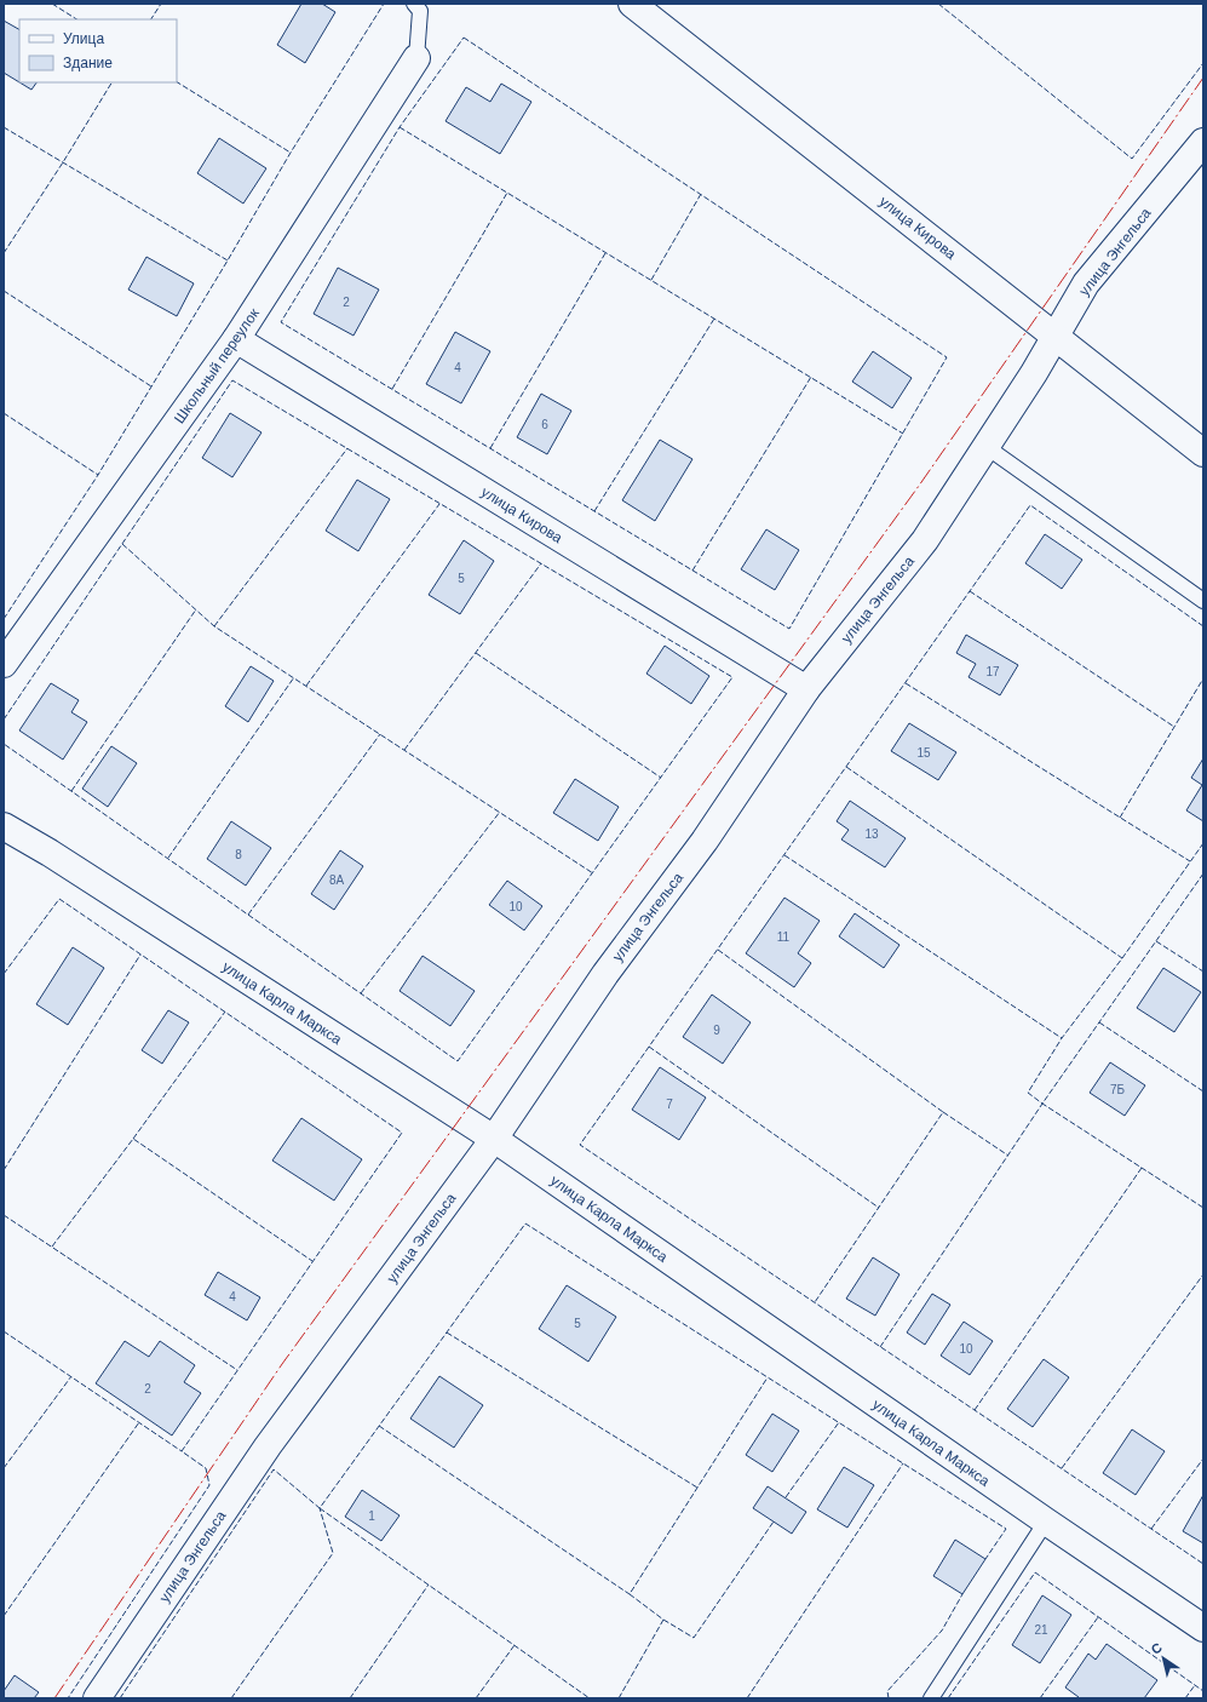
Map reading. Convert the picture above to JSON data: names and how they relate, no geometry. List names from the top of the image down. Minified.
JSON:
{"streets":{"street":["улица Кирова","улица Энгельса","Школьный переулок","улица Карла Маркса"]},"crossings":[["улица Кирова","улица Энгельса"],["улица Кирова","Школьный переулок"],["улица Энгельса","улица Карла Маркса"]],"house_numbers":["2","4","6","5","17","15","13","8","8А","10","11","9","7Б","7","4","5","10","2","1","21"],"legend":["Улица","Здание"],"north":"top left"}
